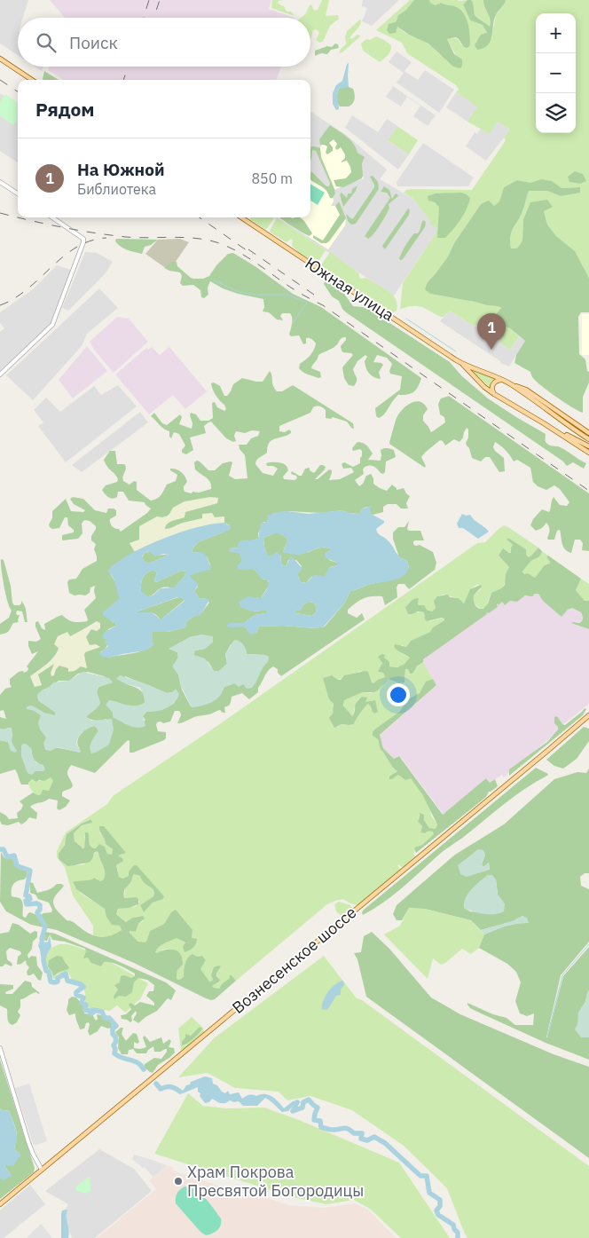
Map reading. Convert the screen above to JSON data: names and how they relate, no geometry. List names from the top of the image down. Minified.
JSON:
{"streets":{"main road":["Южная улица","Вознесенское шоссе"]},"places":["Храм Покрова Пресвятой Богородицы"],"page":{"map_buttons":["+","−"],"search":"Поиск","heading":"Рядом","list":[{"mark":"1","name":"На Южной","note":"Библиотека","value":"850 m"}],"pins":"1"}}
